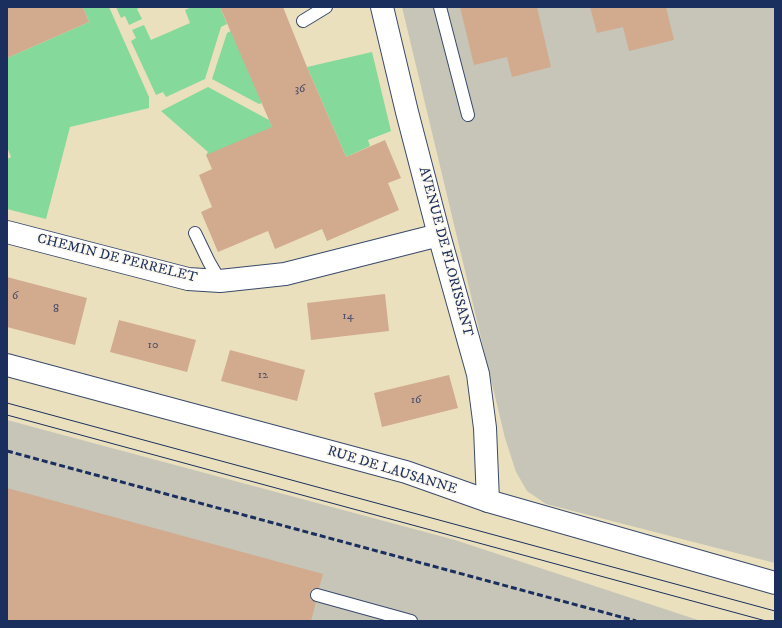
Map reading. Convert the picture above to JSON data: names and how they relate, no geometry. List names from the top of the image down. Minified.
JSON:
{"streets":{"street":["AVENUE DE FLORISSANT","CHEMIN DE PERRELET","RUE DE LAUSANNE"]},"crossings":[["AVENUE DE FLORISSANT","CHEMIN DE PERRELET"],["AVENUE DE FLORISSANT","RUE DE LAUSANNE"]],"house_numbers":["36","6","8","14","10","12","16"]}
